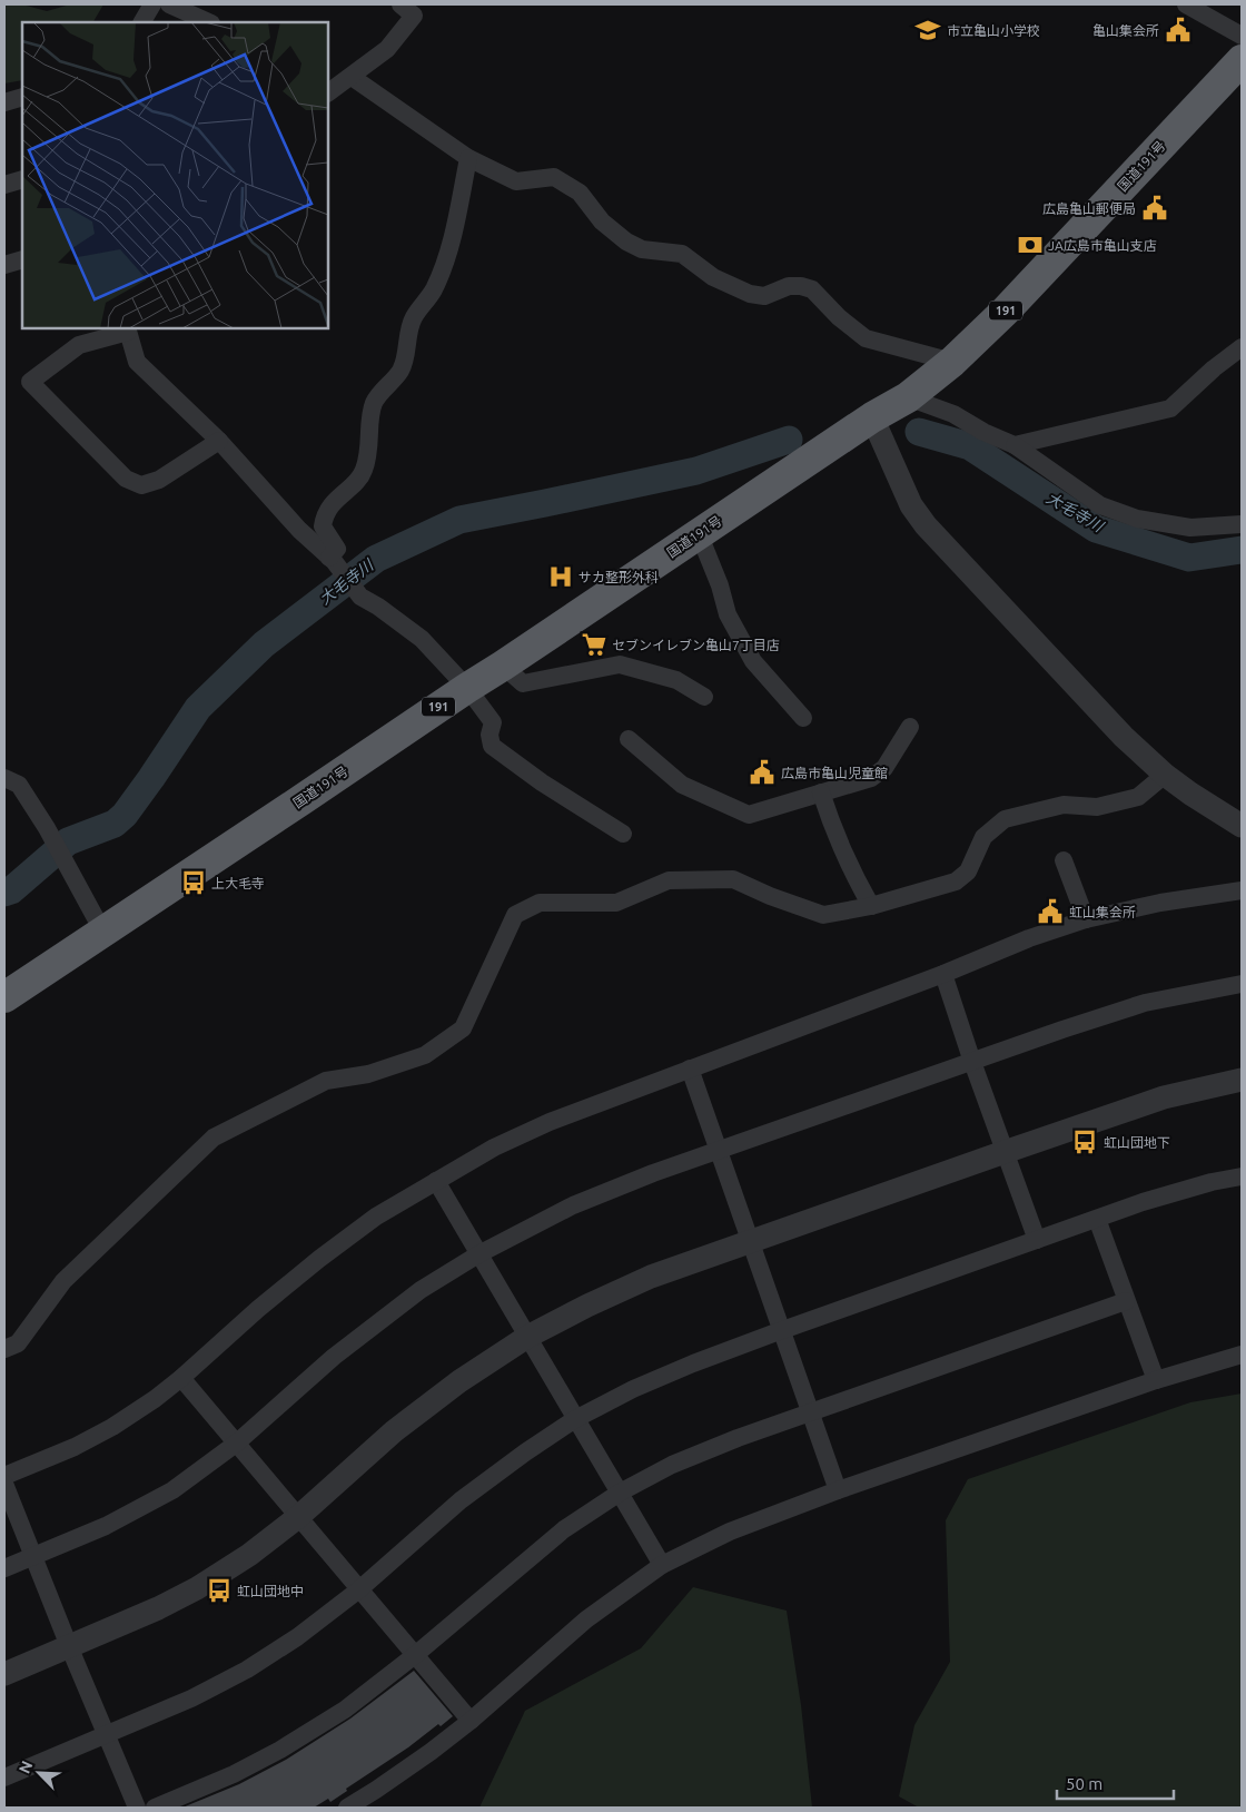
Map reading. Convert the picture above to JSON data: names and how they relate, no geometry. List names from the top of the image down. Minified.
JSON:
{"streets":{"highway":["国道191号","191"]},"water":["大毛寺川"],"places":{"school or university":["市立亀山小学校"],"public building":["亀山集会所","広島亀山郵便局","広島市亀山児童館","虹山集会所"],"bank":["JA広島市亀山支店"],"hospital":["サカ整形外科"],"supermarket":["セブンイレブン亀山7丁目店"],"bus stop":["上大毛寺","虹山団地下","虹山団地中"]},"scale_bar":"50 m","north":"top left"}
